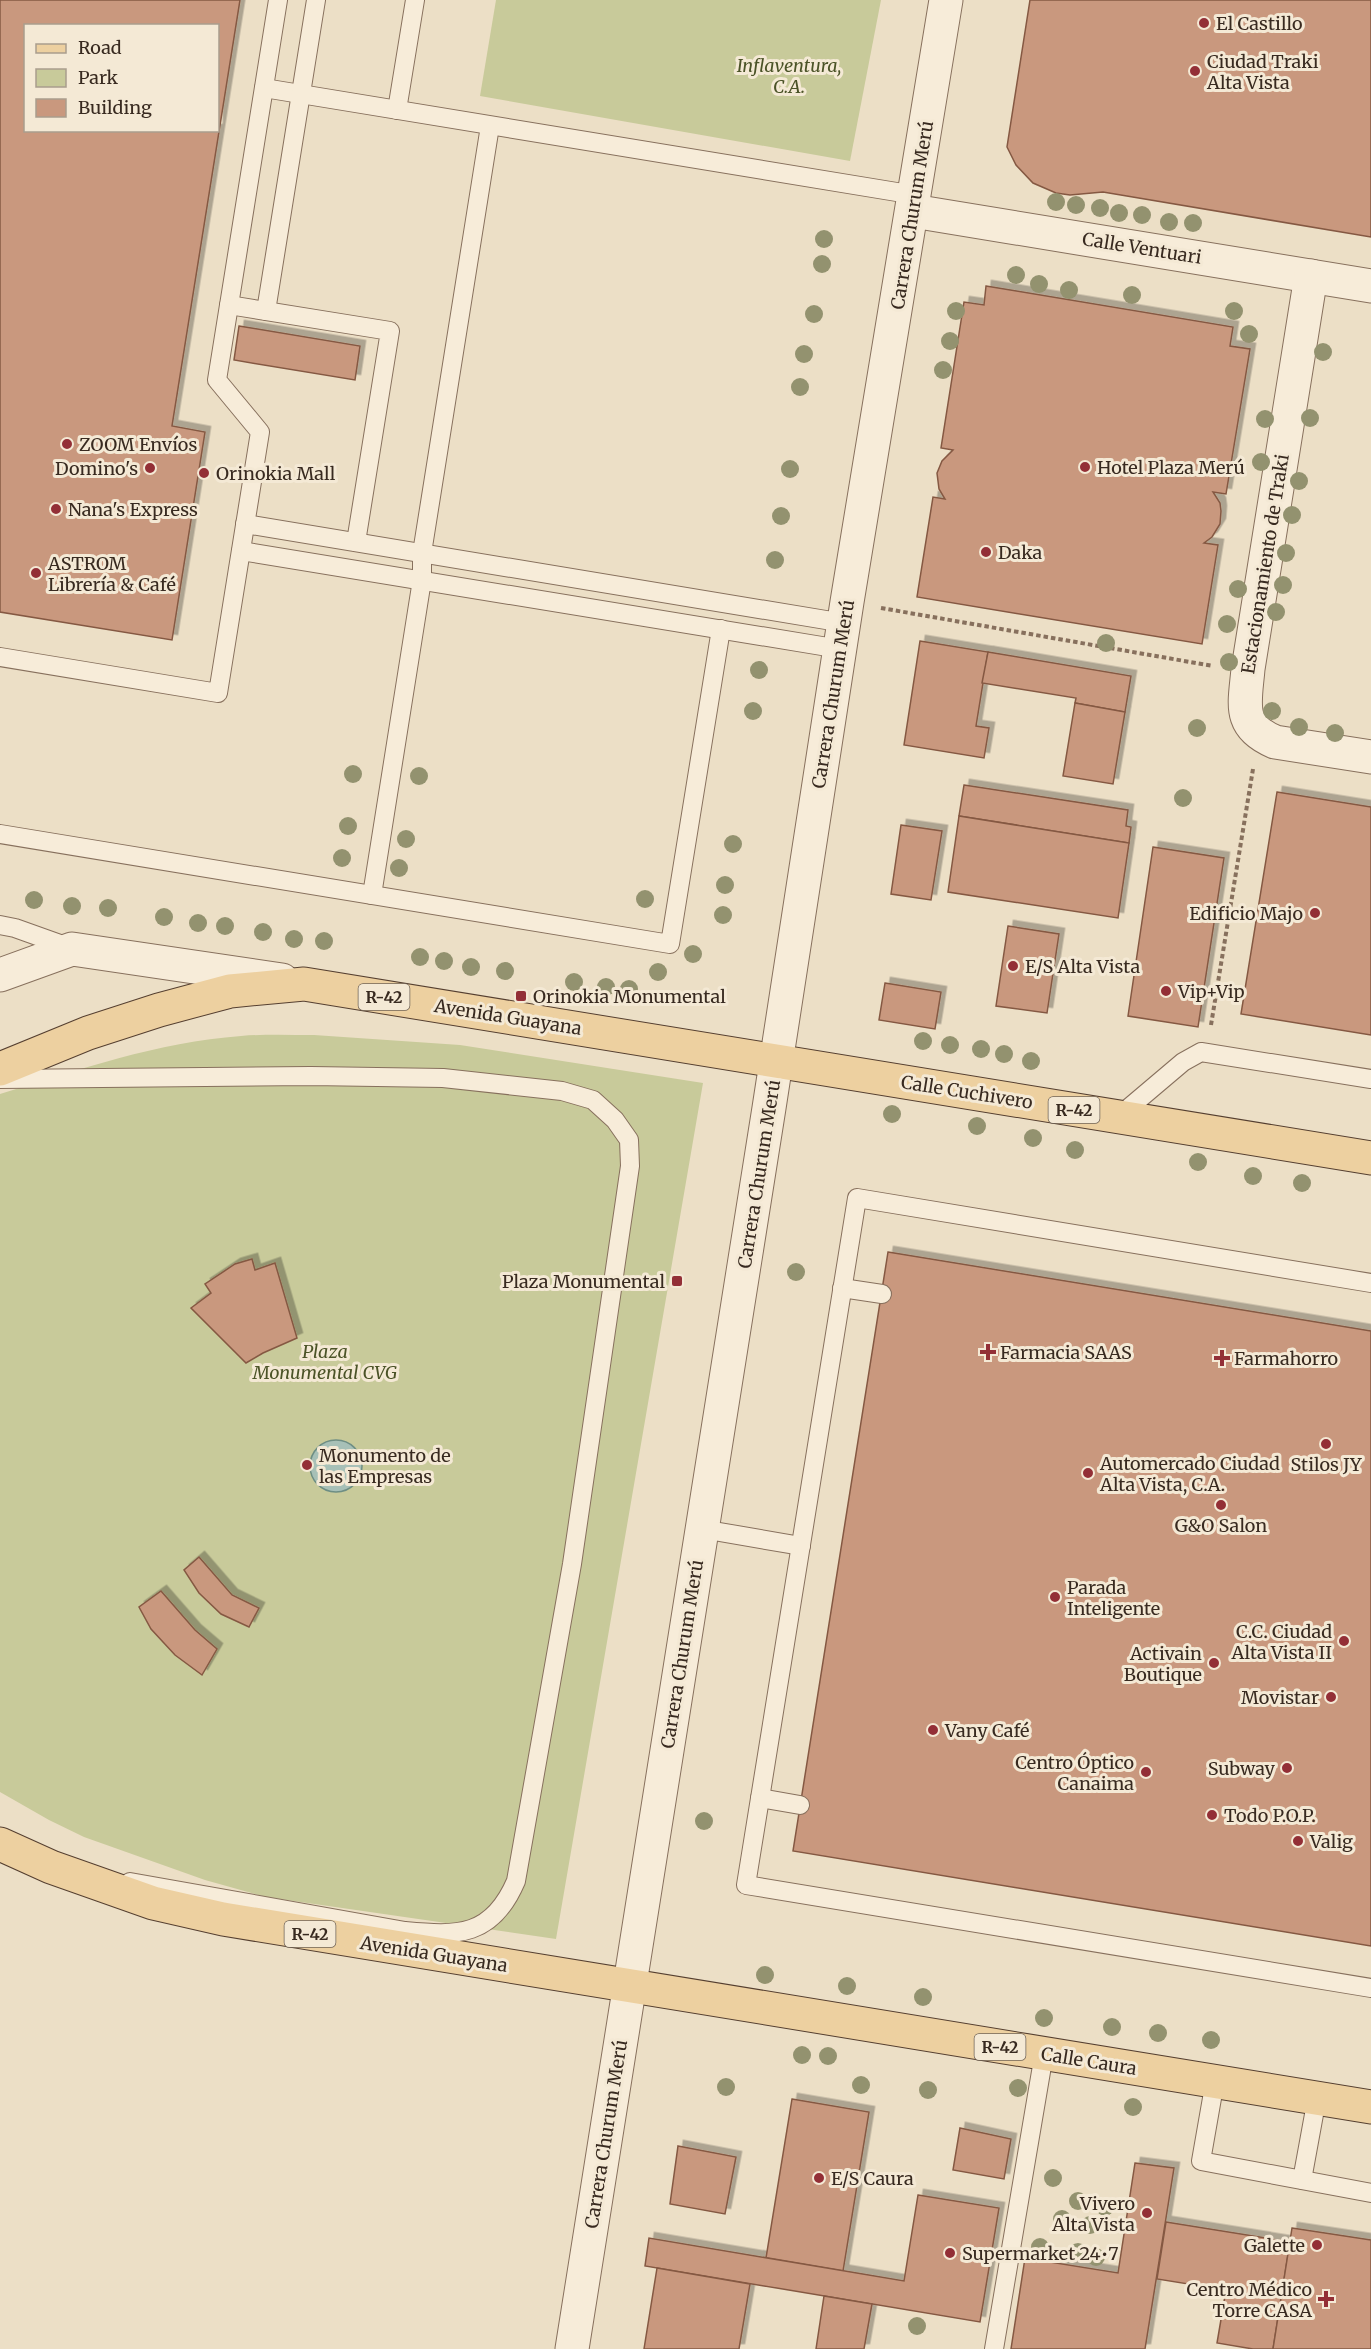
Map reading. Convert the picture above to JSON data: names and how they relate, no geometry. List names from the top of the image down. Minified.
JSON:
{"streets":{"main road":["R-42","Avenida Guayana","Calle Cuchivero","Calle Caura"],"street":["Carrera Churum Merú","Calle Ventuari","Estacionamiento de Traki"]},"crossings":[["Carrera Churum Merú","Calle Ventuari"],["Carrera Churum Merú","Avenida Guayana"],["Carrera Churum Merú","Calle Cuchivero"],["Carrera Churum Merú","Calle Caura"],["Calle Ventuari","Estacionamiento de Traki"],["Avenida Guayana","Calle Cuchivero"],["Avenida Guayana","Calle Caura"]],"parks":["Inflaventura, C.A.","Plaza Monumental CVG"],"places":{"other":["El Castillo","Ciudad Traki Alta Vista","ZOOM Envíos","Hotel Plaza Merú","Domino's","Orinokia Mall","Nana's Express","Daka","ASTROM Librería & Café","Edificio Majo","E/S Alta Vista","Vip+Vip","Stilos JY","Monumento de las Empresas","Automercado Ciudad Alta Vista, C.A.","G&O Salon","Parada Inteligente","C.C. Ciudad Alta Vista II","Activain Boutique","Movistar","Vany Café","Subway","Centro Óptico Canaima","Todo P.O.P.","Valig","E/S Caura","Vivero Alta Vista","Galette","Supermarket 24•7"],"transit":["Orinokia Monumental","Plaza Monumental"],"health":["Farmacia SAAS","Farmahorro","Centro Médico Torre CASA"]},"legend":["Road","Park","Building"]}
